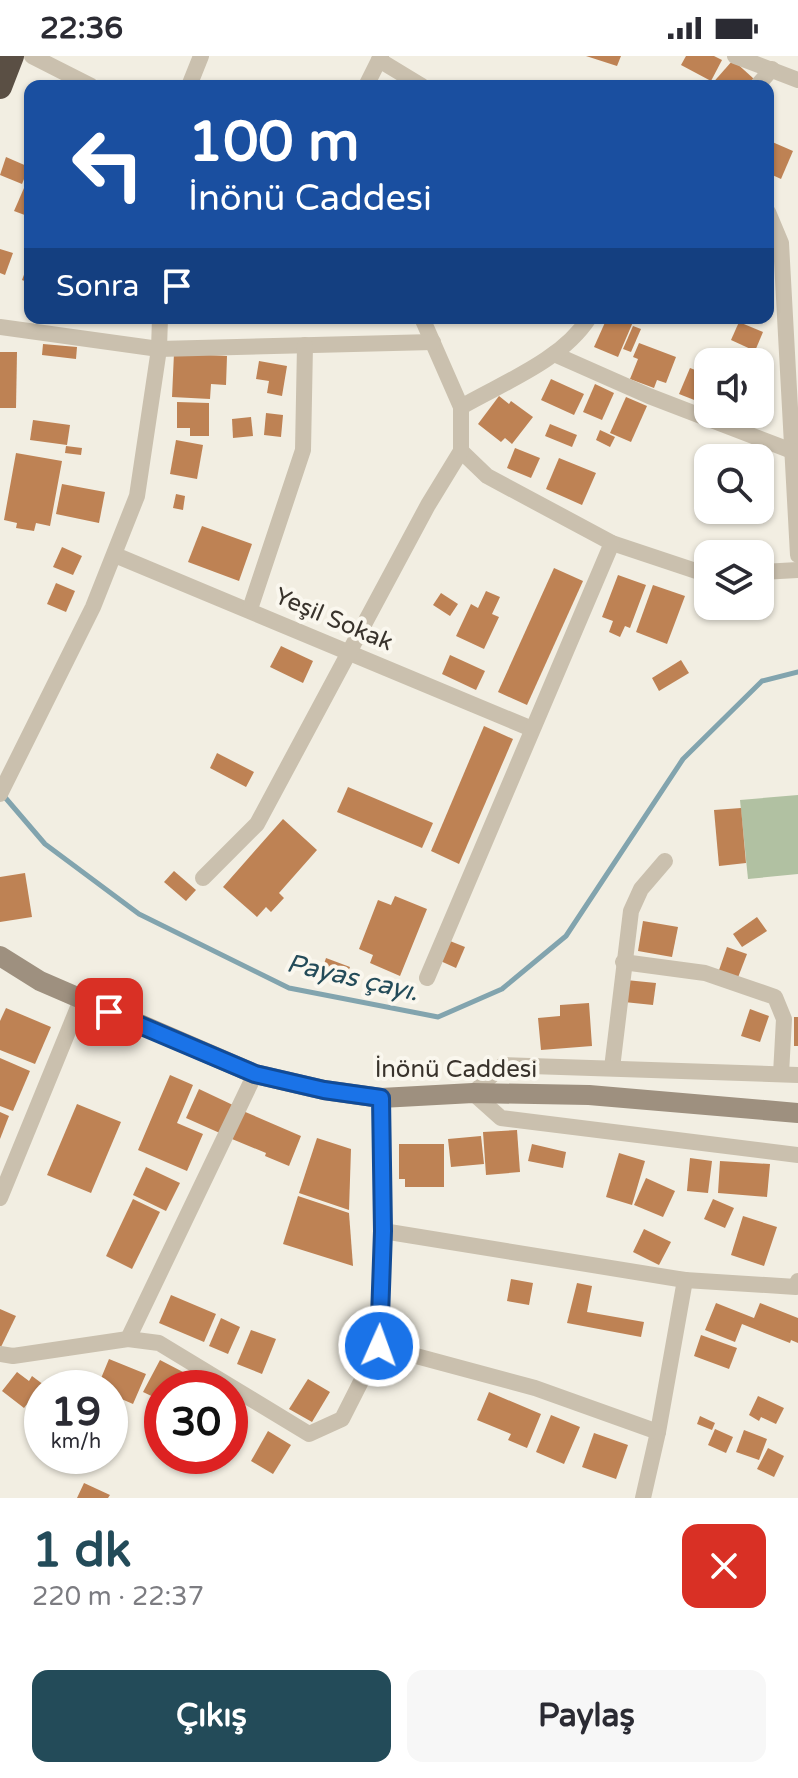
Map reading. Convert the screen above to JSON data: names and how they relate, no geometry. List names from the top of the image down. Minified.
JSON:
{"streets":{"main road":["İnönü Caddesi"],"street":["Yeşil Sokak"]},"water":["Payas çayı."],"page":{"status":"22:36","turn":["100 m","İnönü Caddesi"],"then":"Sonra","speed":"19 km/h","limit":"30","heading":["1 dk","220 m · 22:37"],"buttons":["Çıkış","Paylaş"]}}
